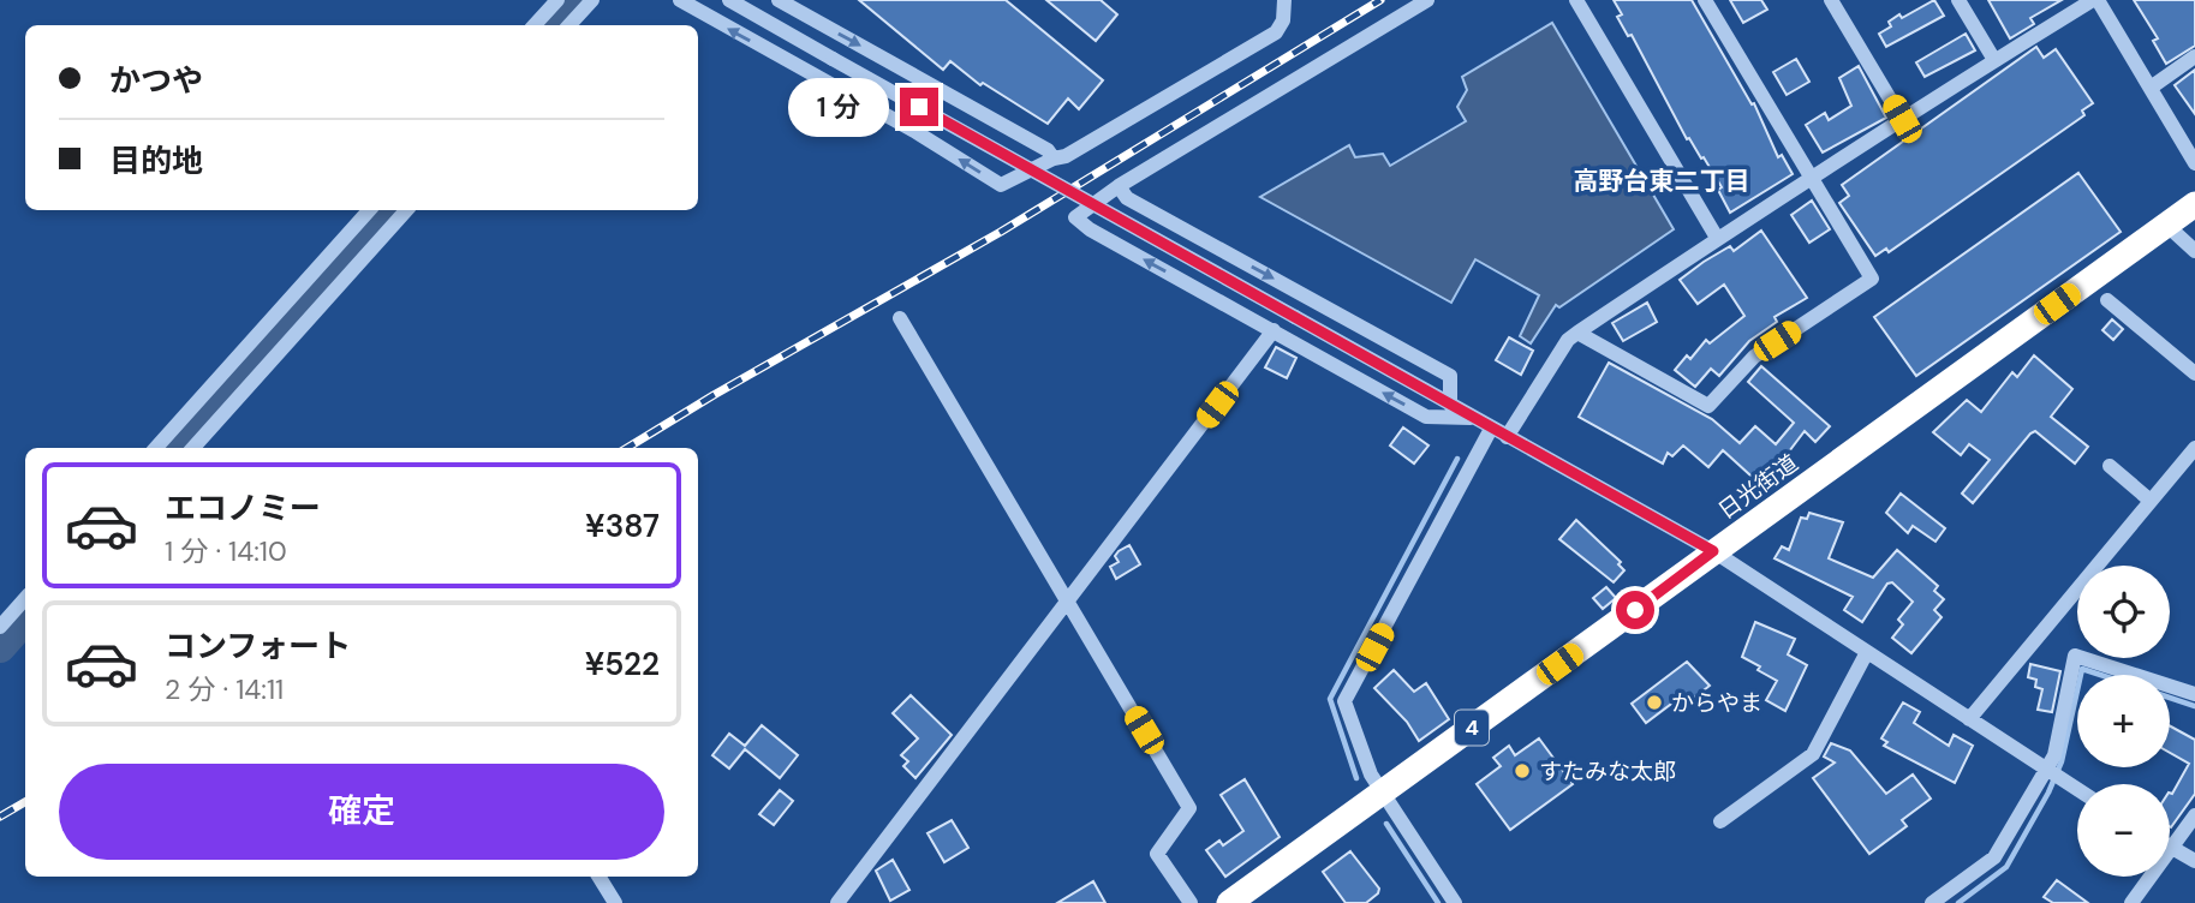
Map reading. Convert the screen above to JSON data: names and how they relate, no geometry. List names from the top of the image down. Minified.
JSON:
{"streets":{"highway":["日光街道","4"]},"districts":["高野台東二丁目"],"places":["からやま","すたみな太郎"],"page":{"banner":["かつや","目的地"],"bubble":"1 分","list":[{"name":"エコノミー","note":"1 分 · 14:10","value":"¥387"},{"name":"コンフォート","note":"2 分 · 14:11","value":"¥522"}],"map_buttons":["+","−"],"buttons":"確定"}}
